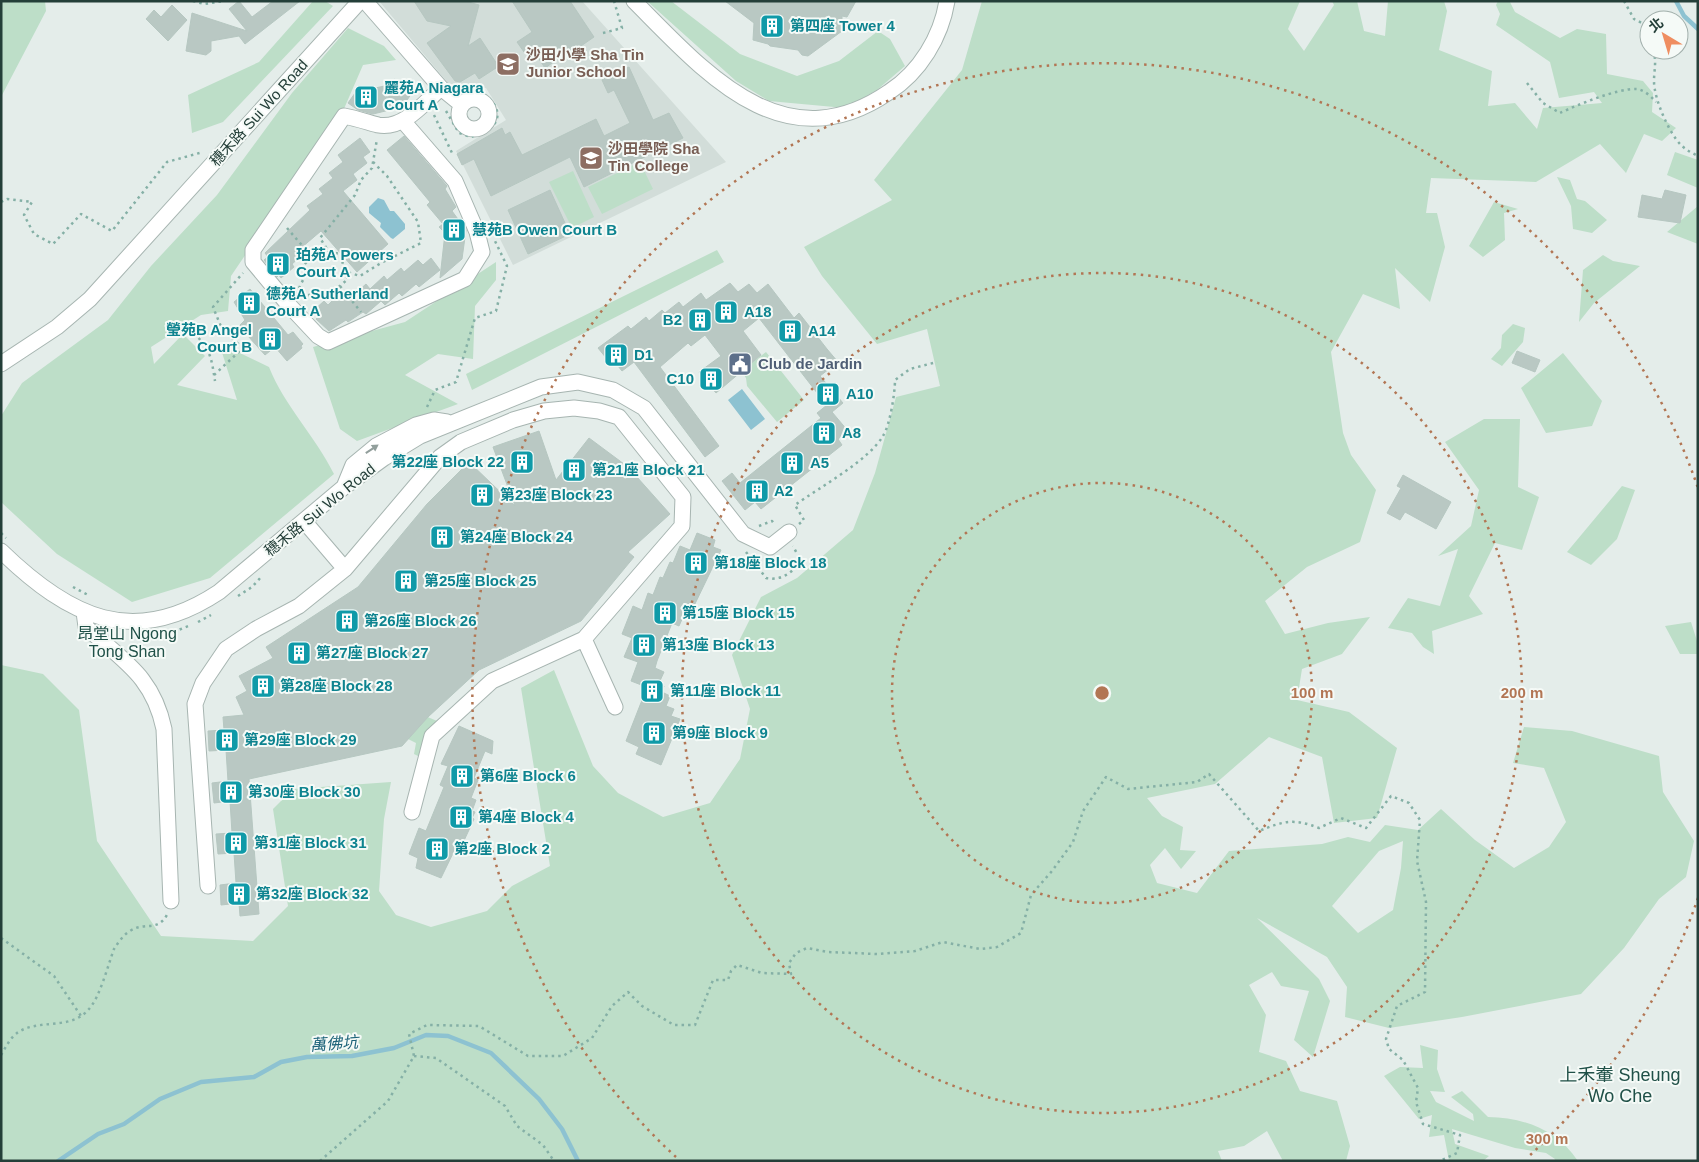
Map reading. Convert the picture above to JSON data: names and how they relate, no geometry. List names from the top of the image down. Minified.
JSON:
{"streets":{"street":["穗禾路 Sui Wo Road"]},"districts":["昂堂山 Ngong Tong Shan","上禾輋 Sheung Wo Che"],"water":["萬佛坑"],"places":{"building":["第四座 Tower 4","麗苑A Niagara Court A","慧苑B Owen Court B","珀苑A Powers Court A","德苑A Sutherland Court A","A18","B2","A14","瑩苑B Angel Court B","D1","C10","A10","A8","第22座 Block 22","A5","第21座 Block 21","A2","第23座 Block 23","第24座 Block 24","第18座 Block 18","第25座 Block 25","第15座 Block 15","第26座 Block 26","第13座 Block 13","第27座 Block 27","第28座 Block 28","第11座 Block 11","第9座 Block 9","第29座 Block 29","第6座 Block 6","第30座 Block 30","第4座 Block 4","第31座 Block 31","第2座 Block 2","第32座 Block 32"],"school or university":["沙田小學 Sha Tin Junior School","沙田學院 Sha Tin College"],"public building":["Club de Jardin"]},"north":"top left","rings":["100 m","200 m","300 m"]}
